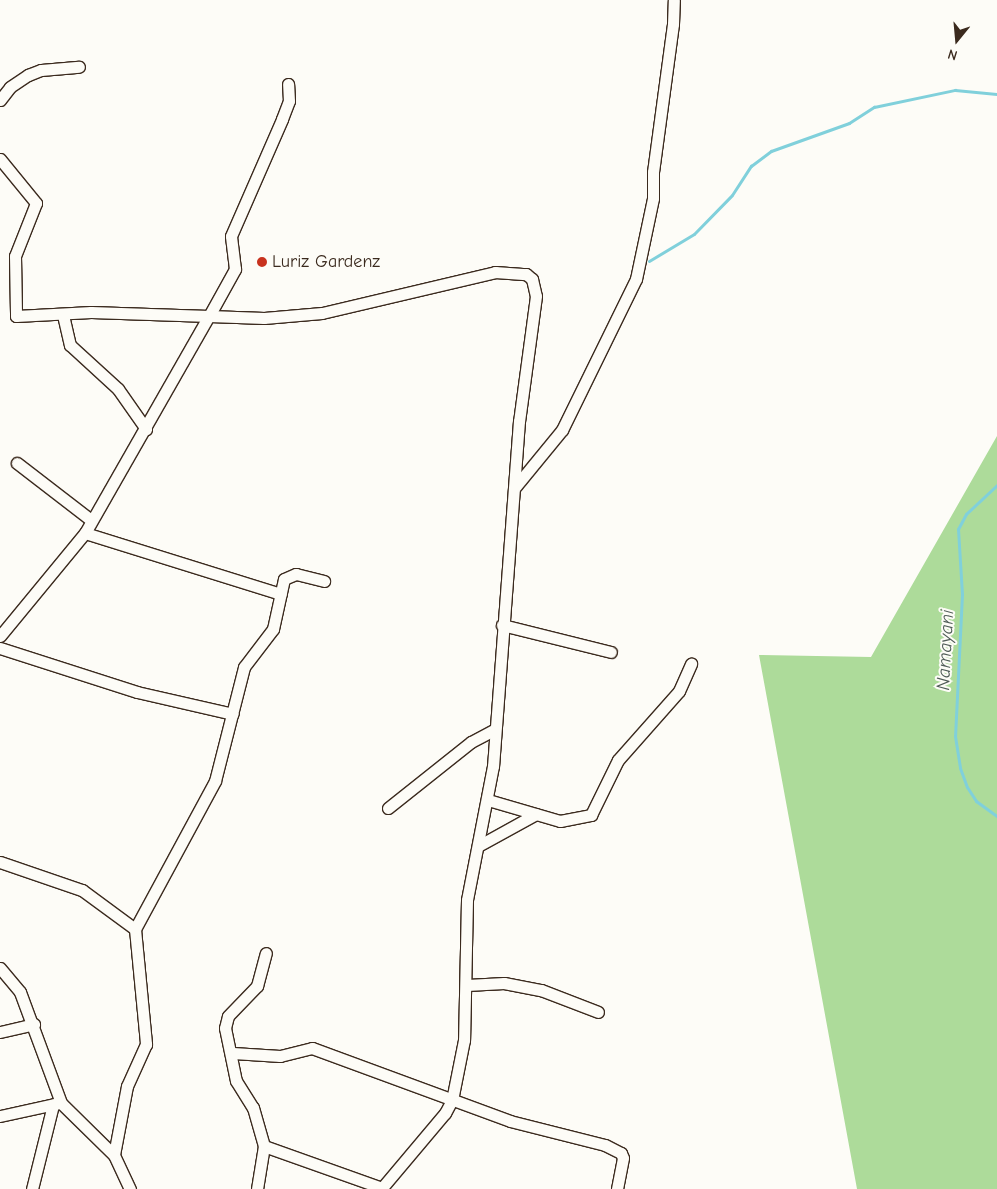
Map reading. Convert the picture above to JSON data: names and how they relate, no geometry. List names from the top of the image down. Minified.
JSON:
{"water":["Namayani"],"places":["Luriz Gardenz"],"north":"bottom"}
